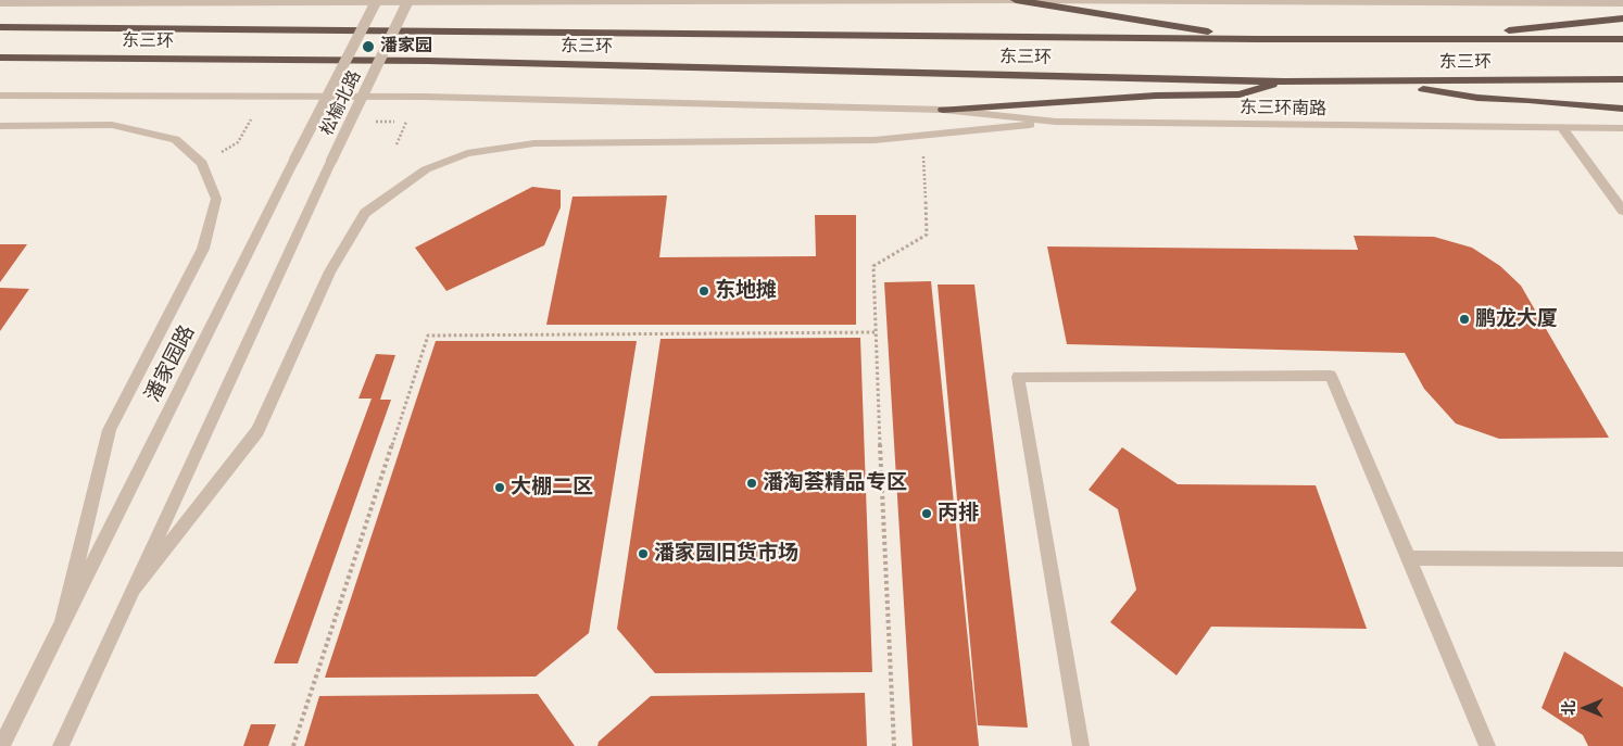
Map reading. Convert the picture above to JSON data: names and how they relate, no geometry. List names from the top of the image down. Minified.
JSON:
{"streets":{"highway":["东三环"],"street":["松榆北路","东三环南路","潘家园路"]},"places":["潘家园","东地摊","鹏龙大厦","潘淘荟精品专区","大棚二区","丙排","潘家园旧货市场"],"north":"left"}
